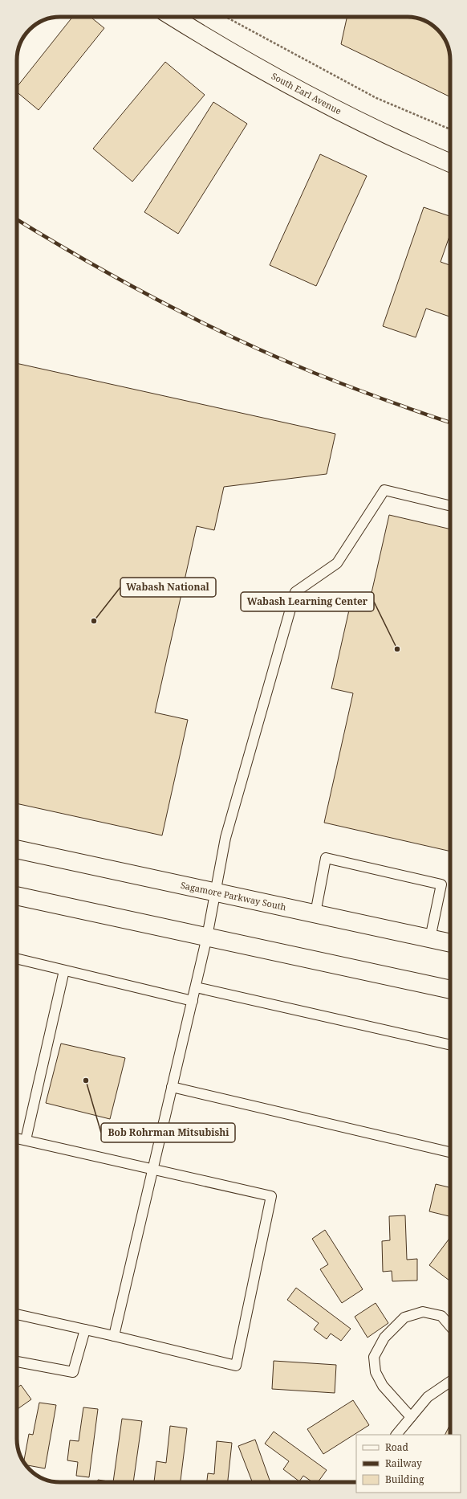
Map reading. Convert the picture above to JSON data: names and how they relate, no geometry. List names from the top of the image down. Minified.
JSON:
{"streets":{"main road":["South Earl Avenue","Sagamore Parkway South"]},"places":["Wabash National","Wabash Learning Center","Bob Rohrman Mitsubishi"],"legend":["Road","Railway","Building"]}
